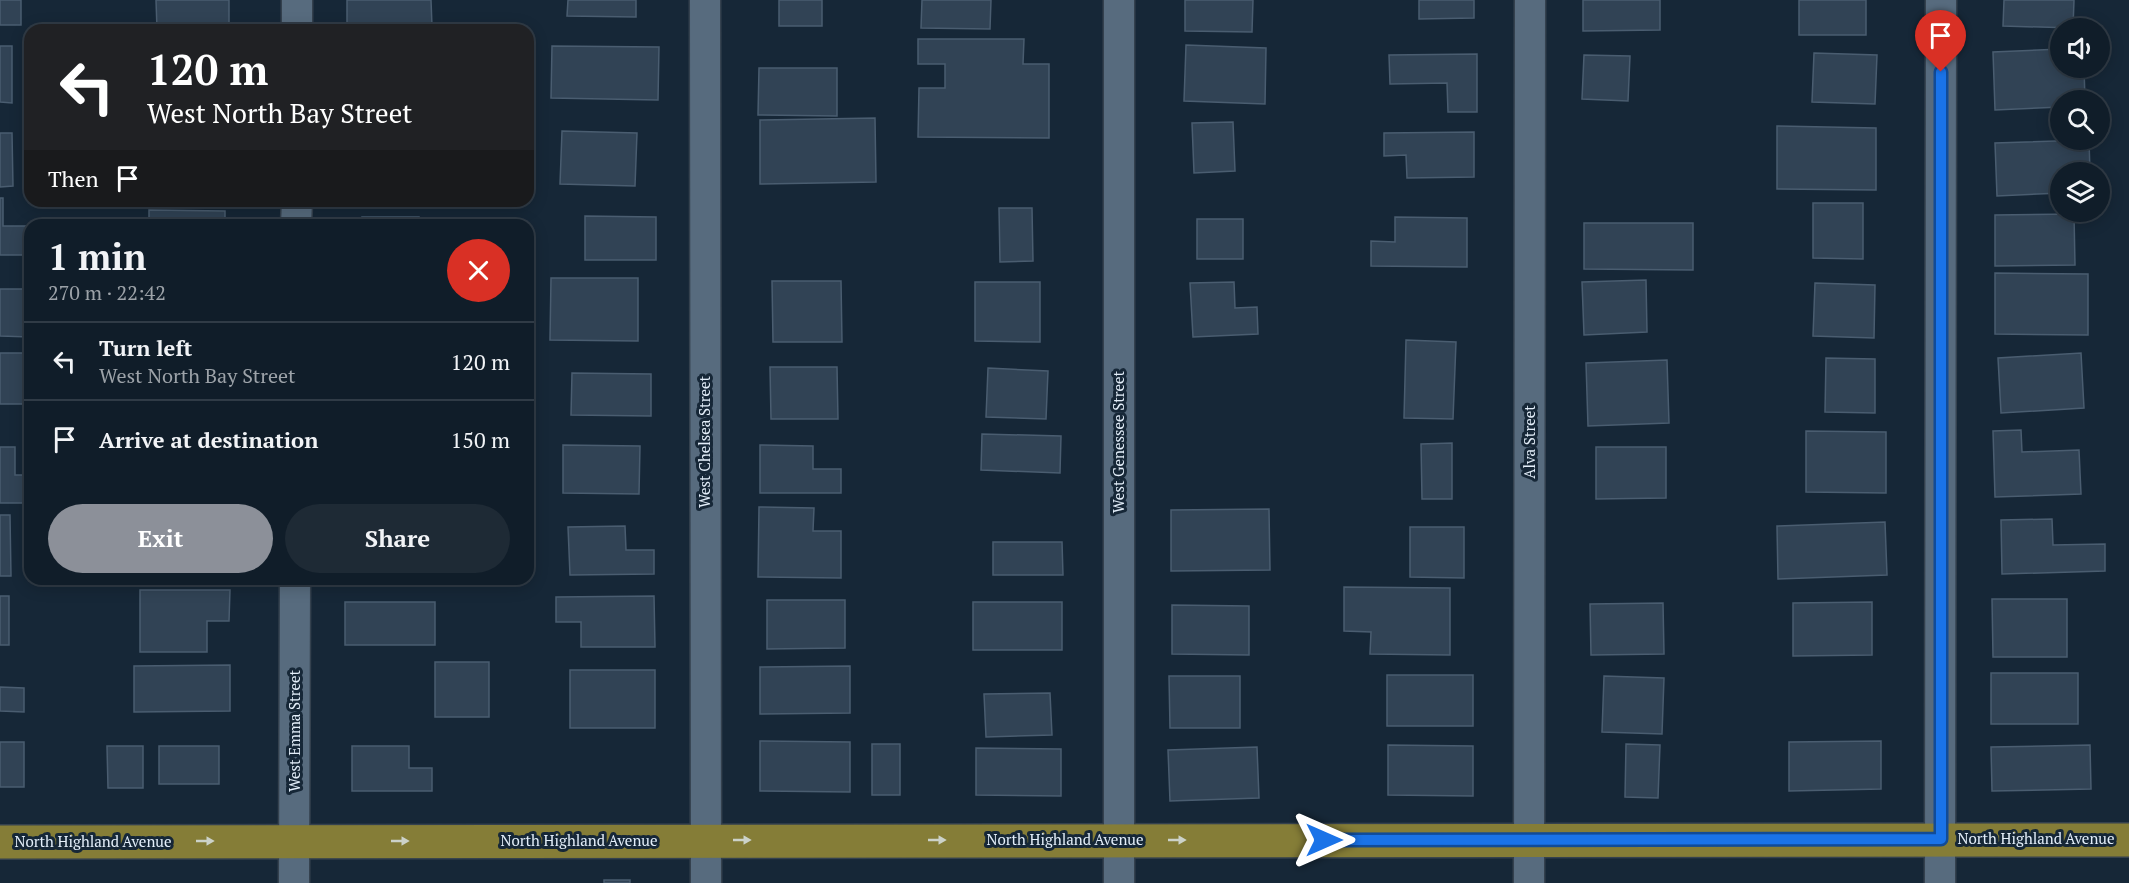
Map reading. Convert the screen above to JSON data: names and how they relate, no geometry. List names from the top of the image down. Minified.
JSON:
{"streets":{"main road":["North Highland Avenue"],"street":["West Chelsea Street","West Genessee Street","Alva Street","West Emma Street"]},"crossings":[["West Chelsea Street","North Highland Avenue"],["West Genessee Street","North Highland Avenue"],["Alva Street","North Highland Avenue"],["West Emma Street","North Highland Avenue"]],"one_way":["North Highland Avenue"],"page":{"turn":["120 m","West North Bay Street"],"then":"Then","heading":["1 min","270 m · 22:42"],"list":[{"name":"Turn left","note":"West North Bay Street","value":"120 m"},{"name":"Arrive at destination","value":"150 m"}],"buttons":["Exit","Share"]}}
